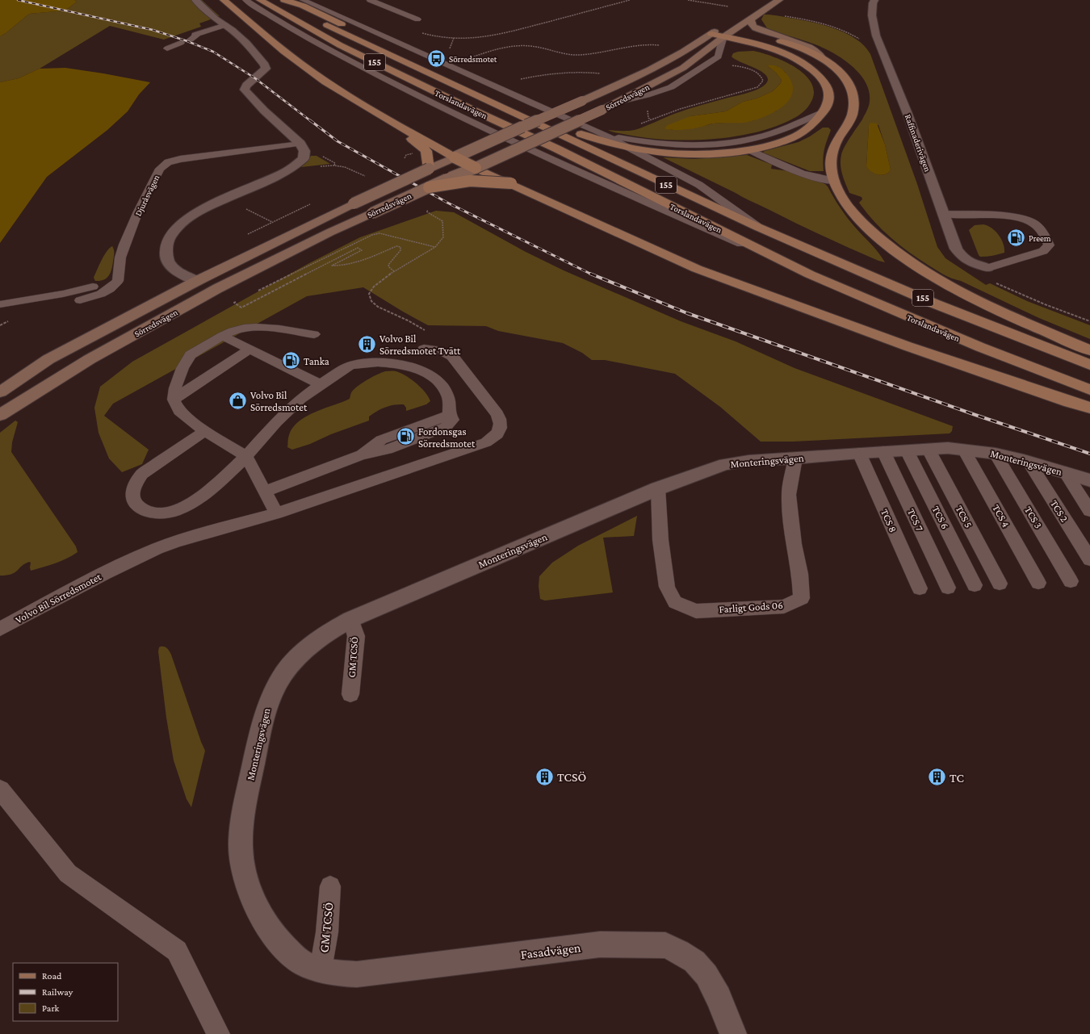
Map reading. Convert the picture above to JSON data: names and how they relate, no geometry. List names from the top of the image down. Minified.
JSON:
{"streets":{"main road":["155","Torslandavägen"],"street":["Sörredsvägen","Raffinaderivägen","Monteringsvägen","Fasadvägen"],"lane":["Djuråsvägen","TCS 2","TCS 4","TCS 5","TCS 6","TCS 3","TCS 7","TCS 8","Volvo Bil Sörredsmotet","Farligt Gods 06","GM TCSÖ"]},"crossings":[["Monteringsvägen","TCS 2"],["Monteringsvägen","TCS 4"],["Monteringsvägen","TCS 5"],["Monteringsvägen","TCS 6"],["Monteringsvägen","TCS 3"],["Monteringsvägen","TCS 7"],["Monteringsvägen","TCS 8"],["Monteringsvägen","Farligt Gods 06"],["Monteringsvägen","GM TCSÖ"],["Monteringsvägen","Fasadvägen"],["GM TCSÖ","Fasadvägen"]],"places":{"bus stop":["Sörredsmotet"],"fuel station":["Preem","Tanka","Fordonsgas Sörredsmotet"],"building":["Volvo Bil Sörredsmotet Tvätt","TCSÖ","TC"],"shop":["Volvo Bil Sörredsmotet"]},"legend":["Road","Railway","Park"]}
